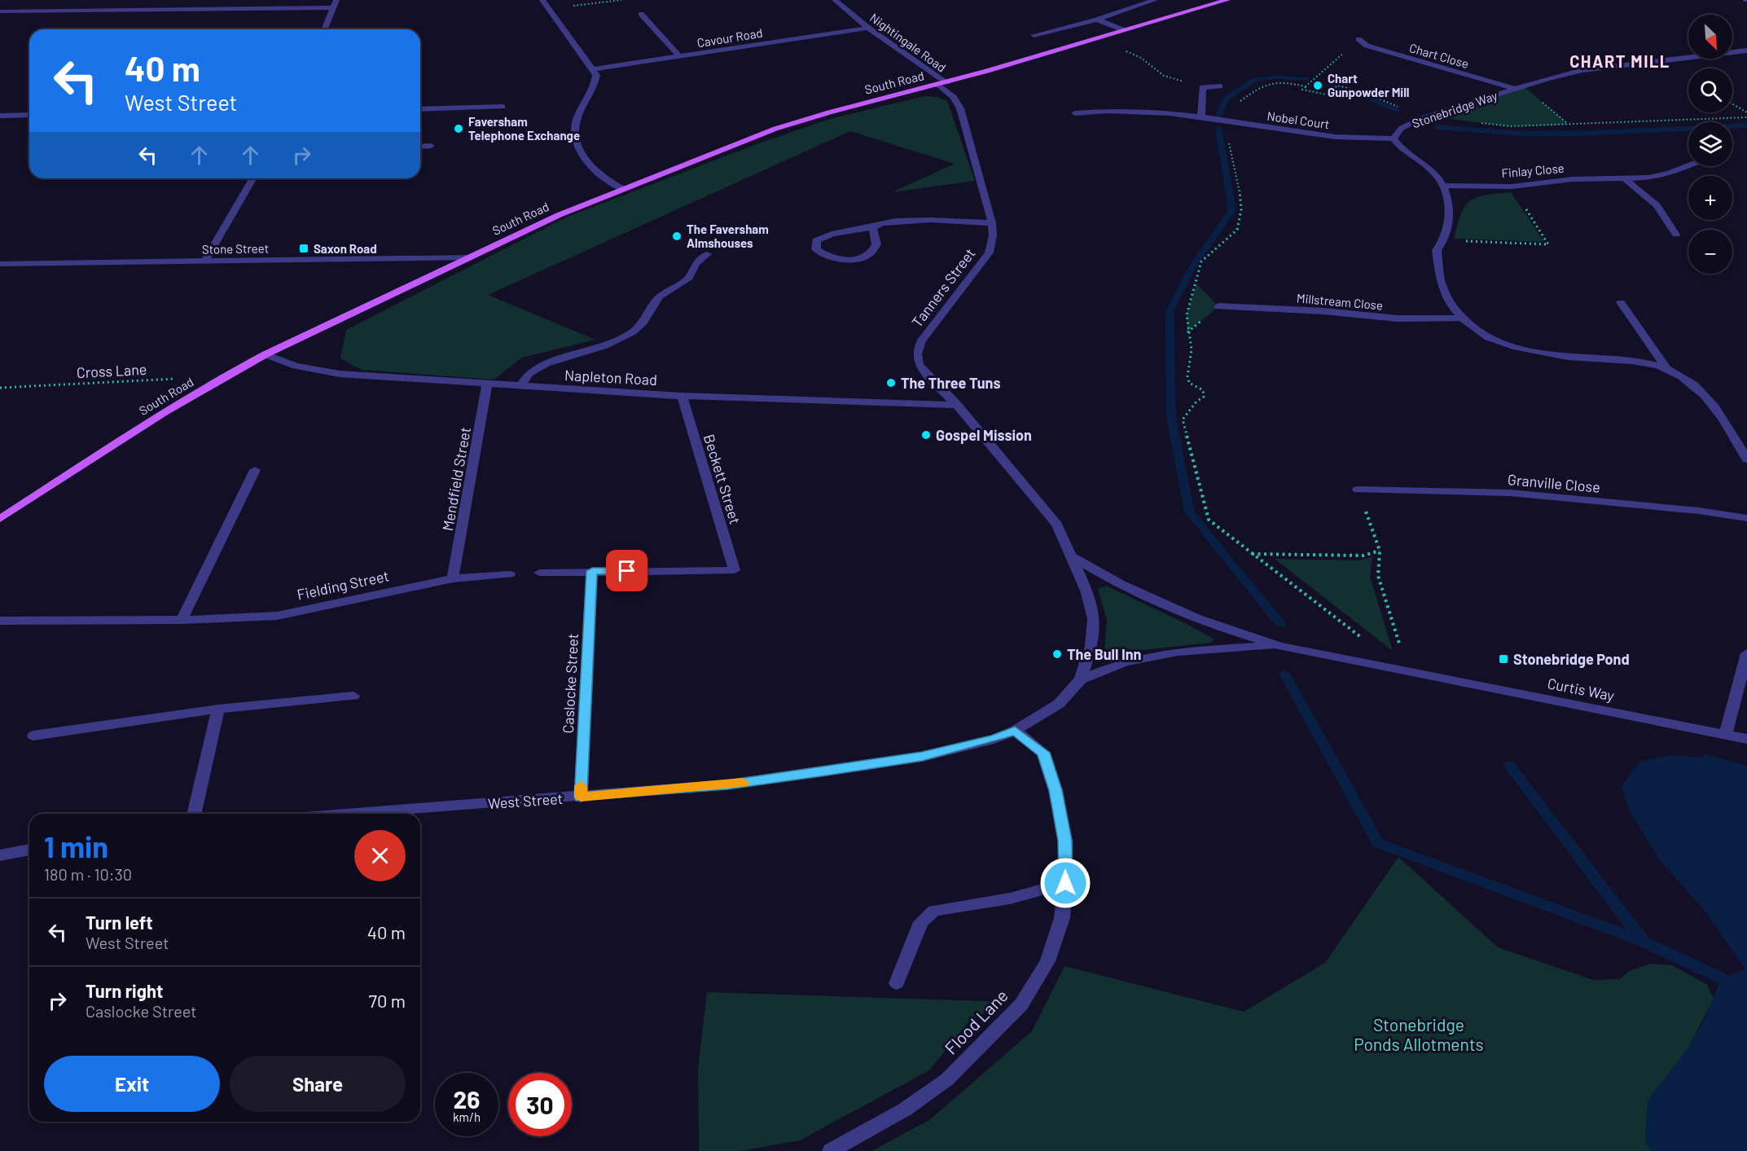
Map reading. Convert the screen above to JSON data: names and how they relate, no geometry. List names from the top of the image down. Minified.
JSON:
{"streets":{"main road":["South Road"],"street":["Cavour Road","Nightingale Road","Chart Close","Stonebridge Way","Nobel Court","Finlay Close","Stone Street","Tanners Street","Millstream Close","Napleton Road","Mendfield Street","Beckett Street","Granville Close","Fielding Street","Caslocke Street","Curtis Way","West Street","Flood Lane"],"path":["Cross Lane"]},"crossings":[["Cavour Road","Nightingale Road"],["Nightingale Road","South Road"],["Nightingale Road","Tanners Street"],["Chart Close","Stonebridge Way"],["South Road","Stone Street"],["South Road","Tanners Street"],["South Road","Napleton Road"],["Stonebridge Way","Nobel Court"],["Stonebridge Way","Finlay Close"],["Stonebridge Way","Millstream Close"],["Tanners Street","Napleton Road"],["Tanners Street","West Street"],["Napleton Road","Mendfield Street"],["Napleton Road","Beckett Street"],["Mendfield Street","Fielding Street"],["Beckett Street","Caslocke Street"],["Caslocke Street","West Street"],["West Street","Flood Lane"]],"districts":["CHART MILL"],"parks":["Stonebridge Ponds Allotments"],"places":{"other":["Chart Gunpowder Mill","Faversham Telephone Exchange","The Faversham Almshouses","The Three Tuns","Gospel Mission","The Bull Inn"],"transit":["Saxon Road","Stonebridge Pond"]},"north":"bottom right","page":{"map_buttons":["+","−"],"turn":["40 m","West Street"],"heading":["1 min","180 m · 10:30"],"list":[{"name":"Turn left","note":"West Street","value":"40 m"},{"name":"Turn right","note":"Caslocke Street","value":"70 m"}],"buttons":["Exit","Share"],"speed":"26 km/h","limit":"30"}}
